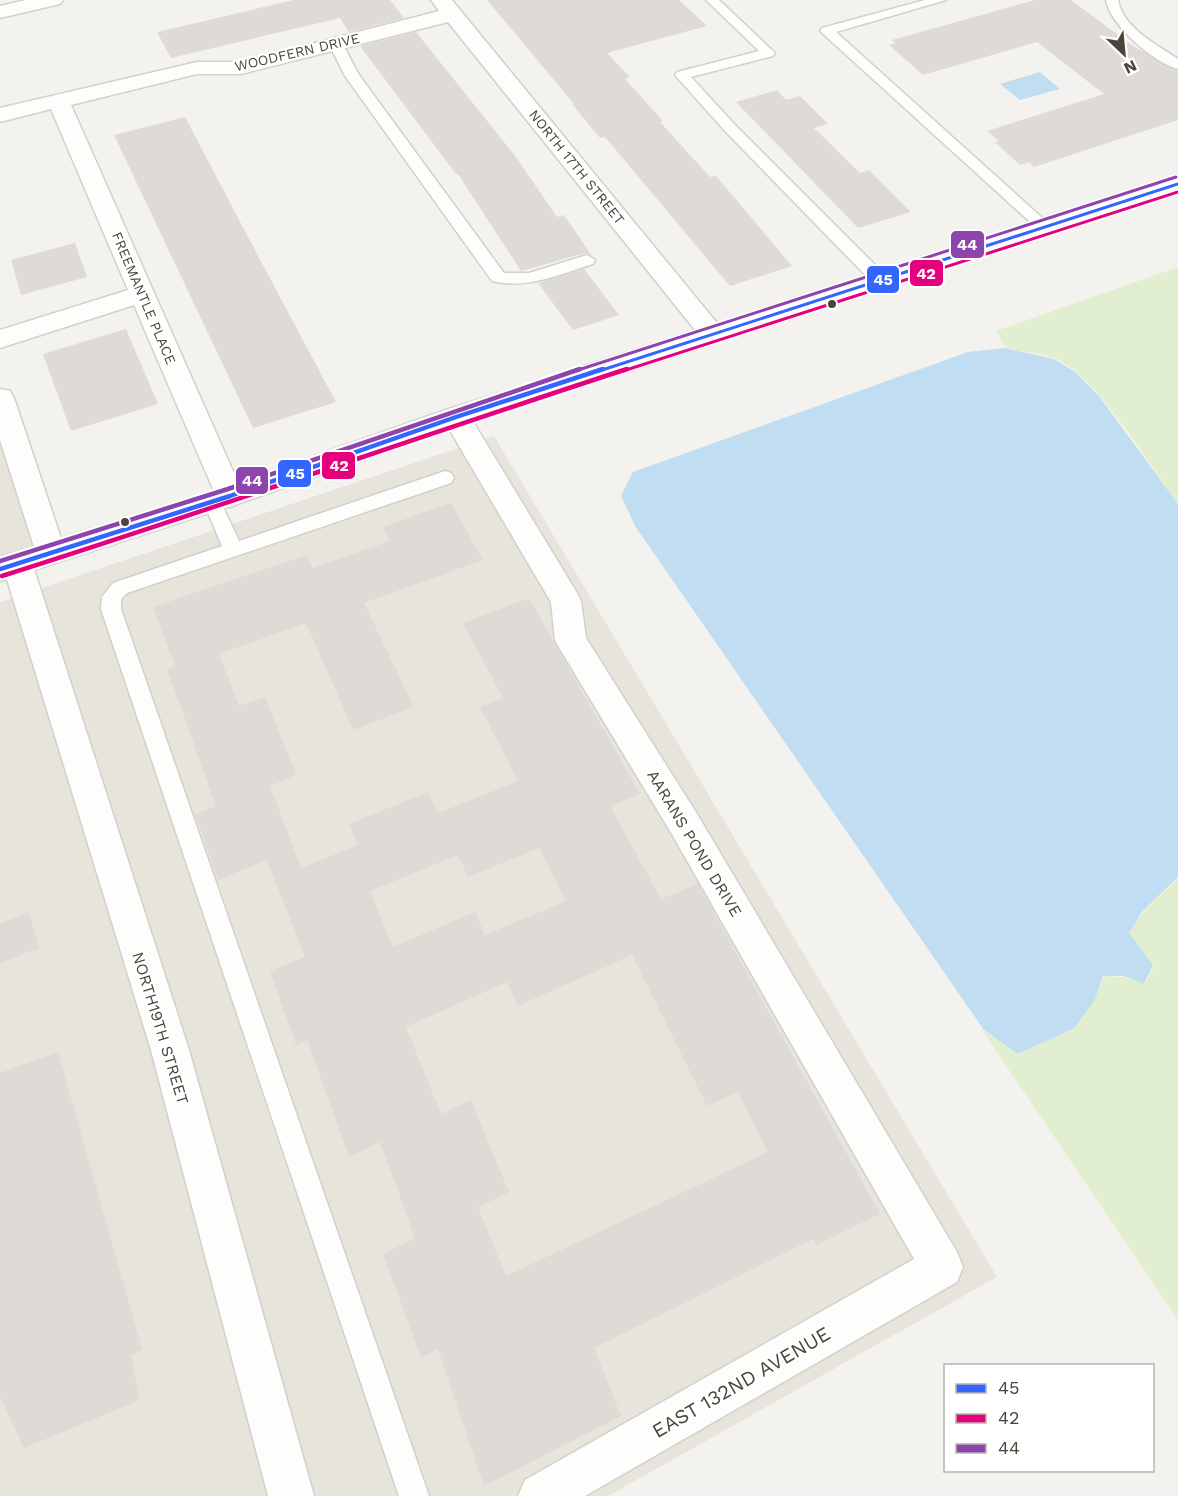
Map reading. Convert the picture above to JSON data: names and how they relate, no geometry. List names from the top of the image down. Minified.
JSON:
{"streets":{"street":["WOODFERN DRIVE","NORTH 17TH STREET","FREEMANTLE PLACE","AARANS POND DRIVE","NORTH19TH STREET","EAST 132ND AVENUE"]},"crossings":[["WOODFERN DRIVE","NORTH 17TH STREET"],["WOODFERN DRIVE","FREEMANTLE PLACE"],["AARANS POND DRIVE","EAST 132ND AVENUE"]],"lines":["transit line 44","transit line 45","transit line 42"],"legend":["45","42","44"],"north":"bottom right"}
